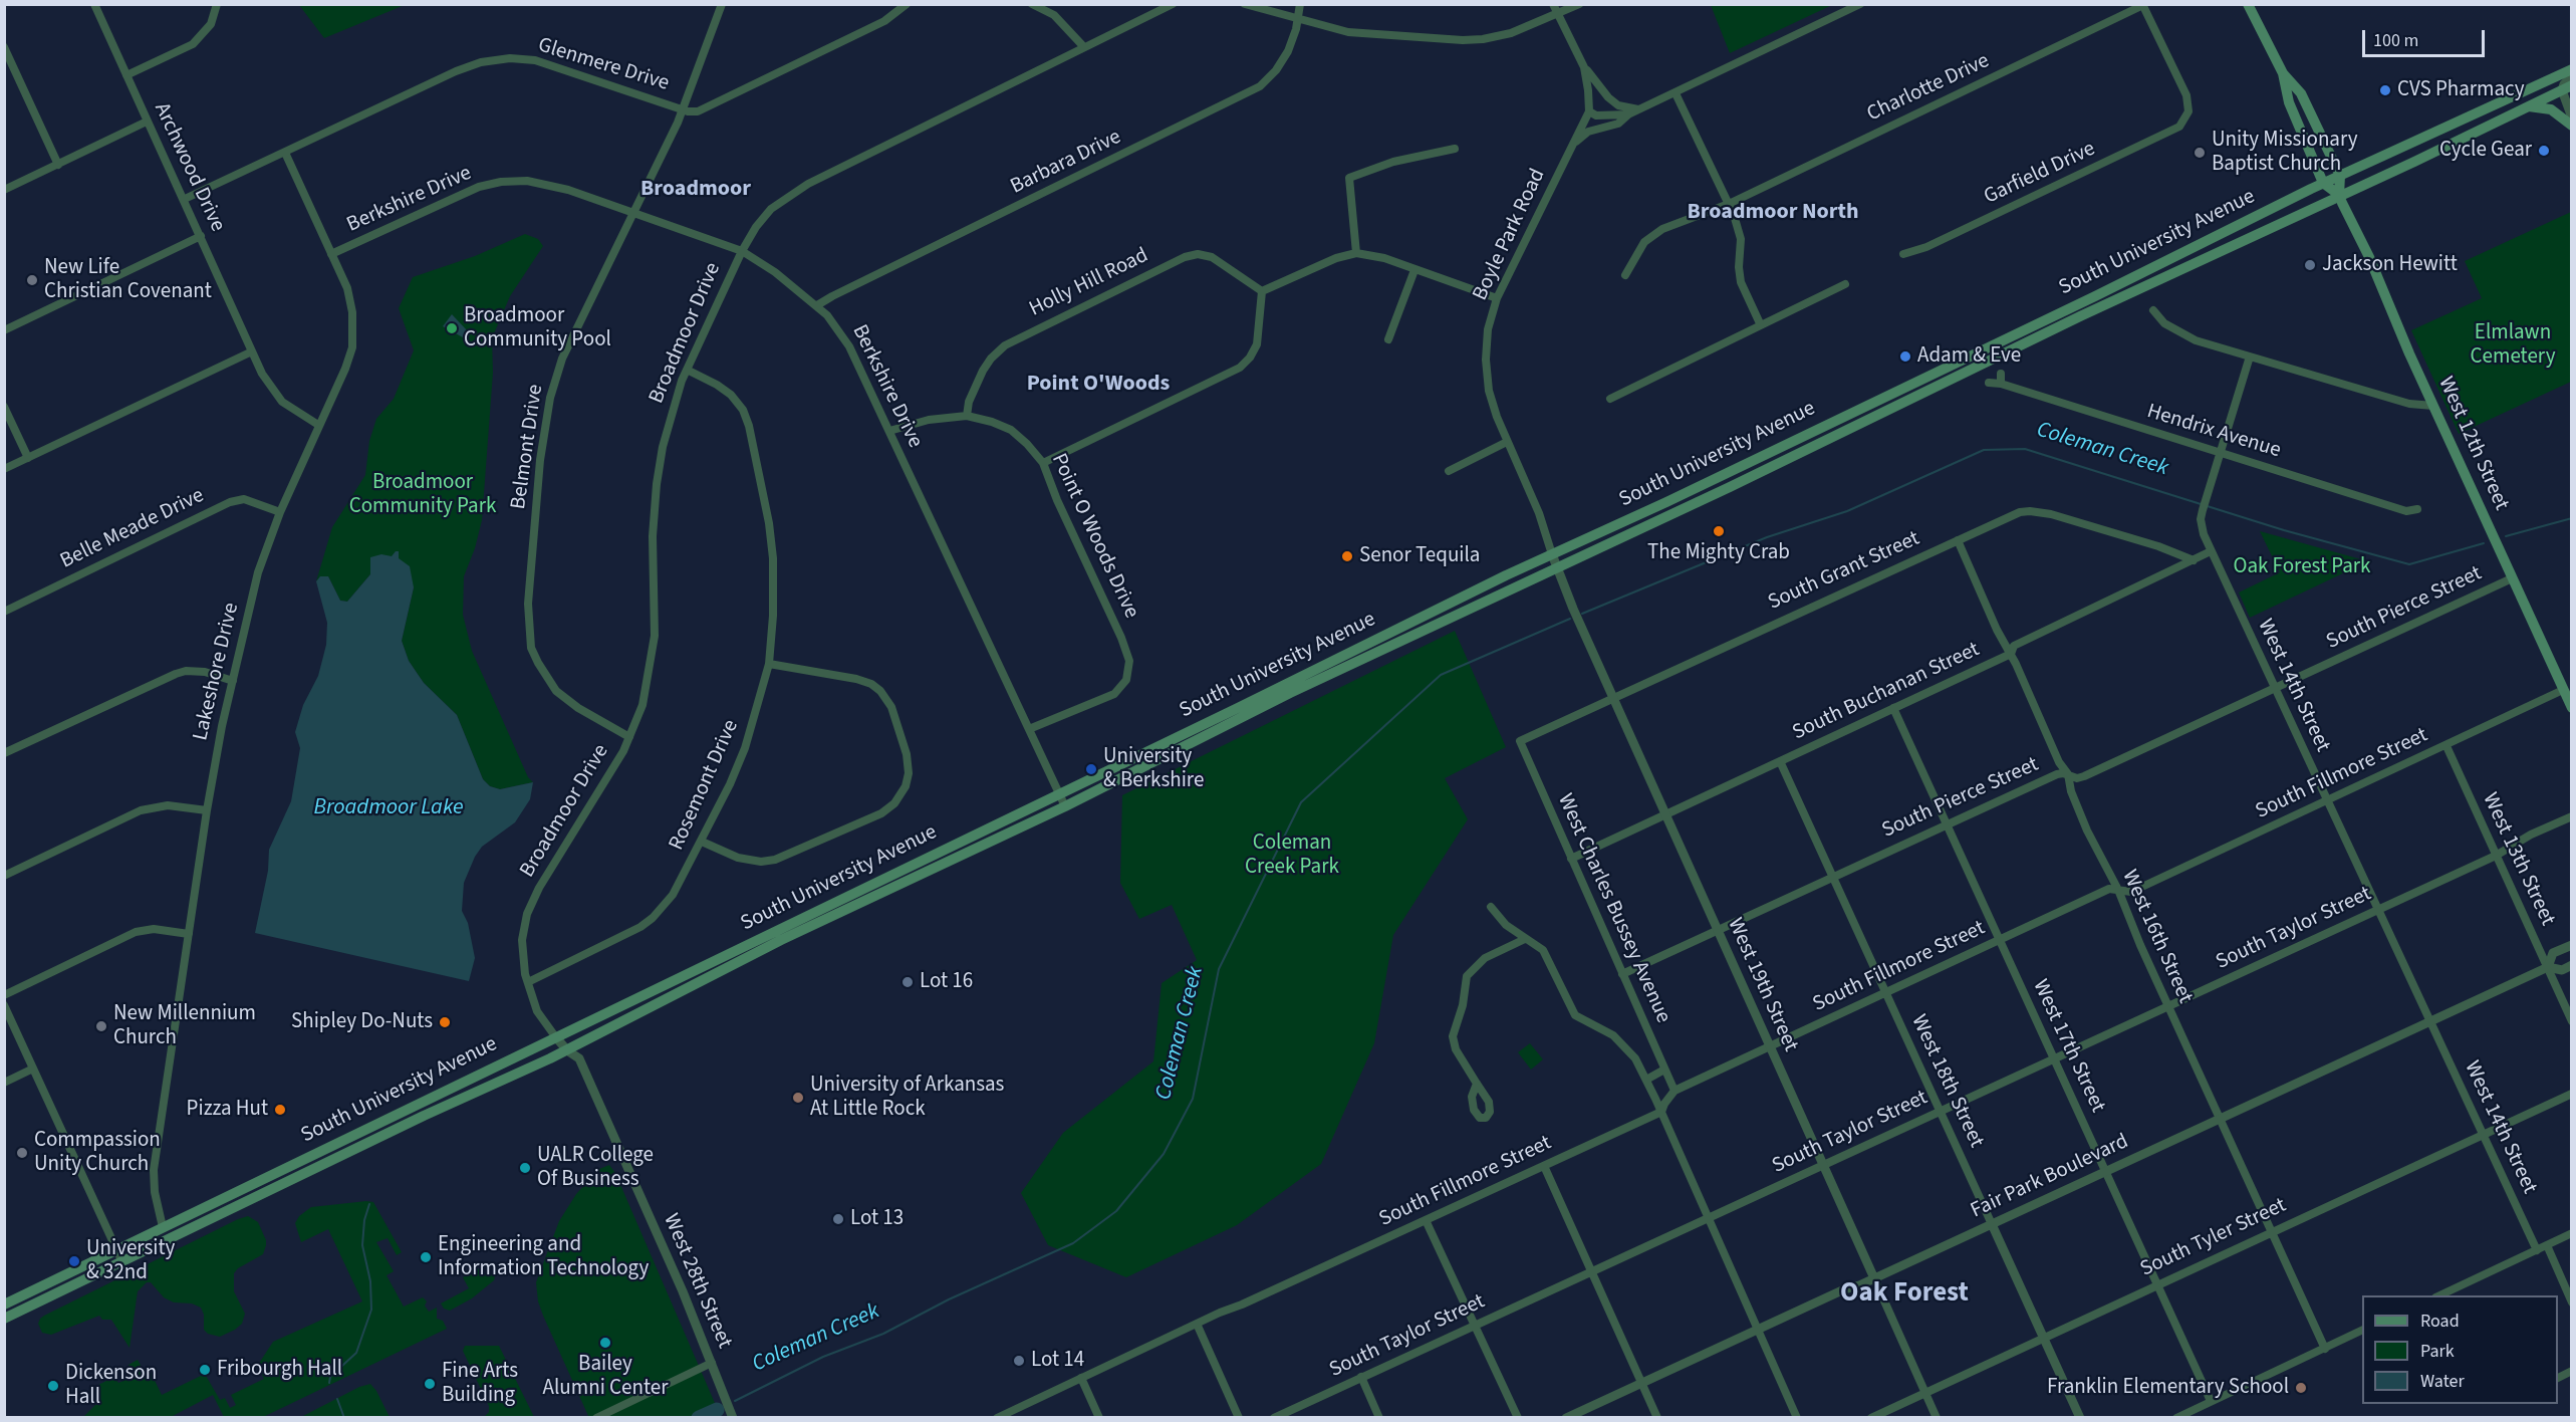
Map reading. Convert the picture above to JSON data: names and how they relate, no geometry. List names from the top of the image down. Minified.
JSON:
{"streets":{"main road":["South University Avenue","West 12th Street"],"street":["Glenmere Drive","Charlotte Drive","Barbara Drive","Archwood Drive","Garfield Drive","Berkshire Drive","Boyle Park Road","Holly Hill Road","Broadmoor Drive","Hendrix Avenue","Belmont Drive","Belle Meade Drive","Point O Woods Drive","South Grant Street","South Pierce Street","Lakeshore Drive","West 14th Street","South Buchanan Street","South Fillmore Street","Rosemont Drive","West 13th Street","West Charles Bussey Avenue","South Taylor Street","West 16th Street","West 19th Street","West 17th Street","West 18th Street","Fair Park Boulevard","South Tyler Street","West 28th Street"]},"crossings":[["Glenmere Drive","Archwood Drive"],["Glenmere Drive","Belmont Drive"],["Glenmere Drive","Lakeshore Drive"],["Charlotte Drive","Garfield Drive"],["Barbara Drive","Berkshire Drive"],["Archwood Drive","Lakeshore Drive"],["Berkshire Drive","South University Avenue"],["Berkshire Drive","Broadmoor Drive"],["Berkshire Drive","Belmont Drive"],["Berkshire Drive","Point O Woods Drive"],["Berkshire Drive","Lakeshore Drive"],["Boyle Park Road","South University Avenue"],["Boyle Park Road","West 19th Street"],["South University Avenue","Broadmoor Drive"],["South University Avenue","West 12th Street"],["South University Avenue","Lakeshore Drive"],["South University Avenue","West 19th Street"],["South University Avenue","West 28th Street"],["Holly Hill Road","Point O Woods Drive"],["Broadmoor Drive","Belmont Drive"],["Broadmoor Drive","Rosemont Drive"],["Broadmoor Drive","West 28th Street"],["Hendrix Avenue","West 14th Street"],["West 12th Street","South Pierce Street"],["West 12th Street","South Fillmore Street"],["Belle Meade Drive","Lakeshore Drive"],["South Grant Street","South Buchanan Street"],["South Grant Street","West Charles Bussey Avenue"],["South Grant Street","West 16th Street"],["South Grant Street","West 19th Street"],["South Pierce Street","West 14th Street"],["South Pierce Street","West Charles Bussey Avenue"],["South Pierce Street","West 16th Street"],["South Pierce Street","West 19th Street"],["South Pierce Street","West 17th Street"],["South Pierce Street","West 18th Street"],["West 14th Street","South Buchanan Street"],["West 14th Street","South Fillmore Street"],["West 14th Street","South Taylor Street"],["West 14th Street","Fair Park Boulevard"],["West 14th Street","South Tyler Street"],["South Buchanan Street","West Charles Bussey Avenue"],["South Buchanan Street","West 16th Street"],["South Buchanan Street","West 19th Street"],["South Buchanan Street","West 17th Street"],["South Buchanan Street","West 18th Street"],["South Fillmore Street","West 13th Street"],["South Fillmore Street","West Charles Bussey Avenue"],["South Fillmore Street","West 16th Street"],["South Fillmore Street","West 19th Street"],["South Fillmore Street","West 17th Street"],["South Fillmore Street","West 18th Street"],["West 13th Street","South Taylor Street"],["West 13th Street","Fair Park Boulevard"],["South Taylor Street","West 16th Street"],["South Taylor Street","West 19th Street"],["South Taylor Street","West 17th Street"],["South Taylor Street","West 18th Street"],["West 16th Street","Fair Park Boulevard"],["West 16th Street","South Tyler Street"],["West 19th Street","Fair Park Boulevard"],["West 19th Street","South Tyler Street"],["West 17th Street","Fair Park Boulevard"],["West 17th Street","South Tyler Street"],["West 18th Street","Fair Park Boulevard"],["West 18th Street","South Tyler Street"]],"districts":["Broadmoor","Broadmoor North","Point O'Woods","Oak Forest"],"water":["Coleman Creek","Broadmoor Lake"],"parks":["Elmlawn Cemetery","Broadmoor Community Park","Oak Forest Park","Coleman Creek Park"],"places":["CVS Pharmacy","Cycle Gear","Unity Missionary Baptist Church","Jackson Hewitt","New Life Christian Covenant","Broadmoor Community Pool","Adam & Eve","The Mighty Crab","Senor Tequila","University & Berkshire","Lot 16","Shipley Do-Nuts","New Millennium Church","University of Arkansas At Little Rock","Pizza Hut","Commpassion Unity Church","UALR College Of Business","Lot 13","Engineering and Information Technology","University & 32nd","Bailey Alumni Center","Lot 14","Fribourgh Hall","Fine Arts Building","Dickenson Hall","Franklin Elementary School"],"legend":["Road","Park","Water"],"scale_bar":"100 m"}
